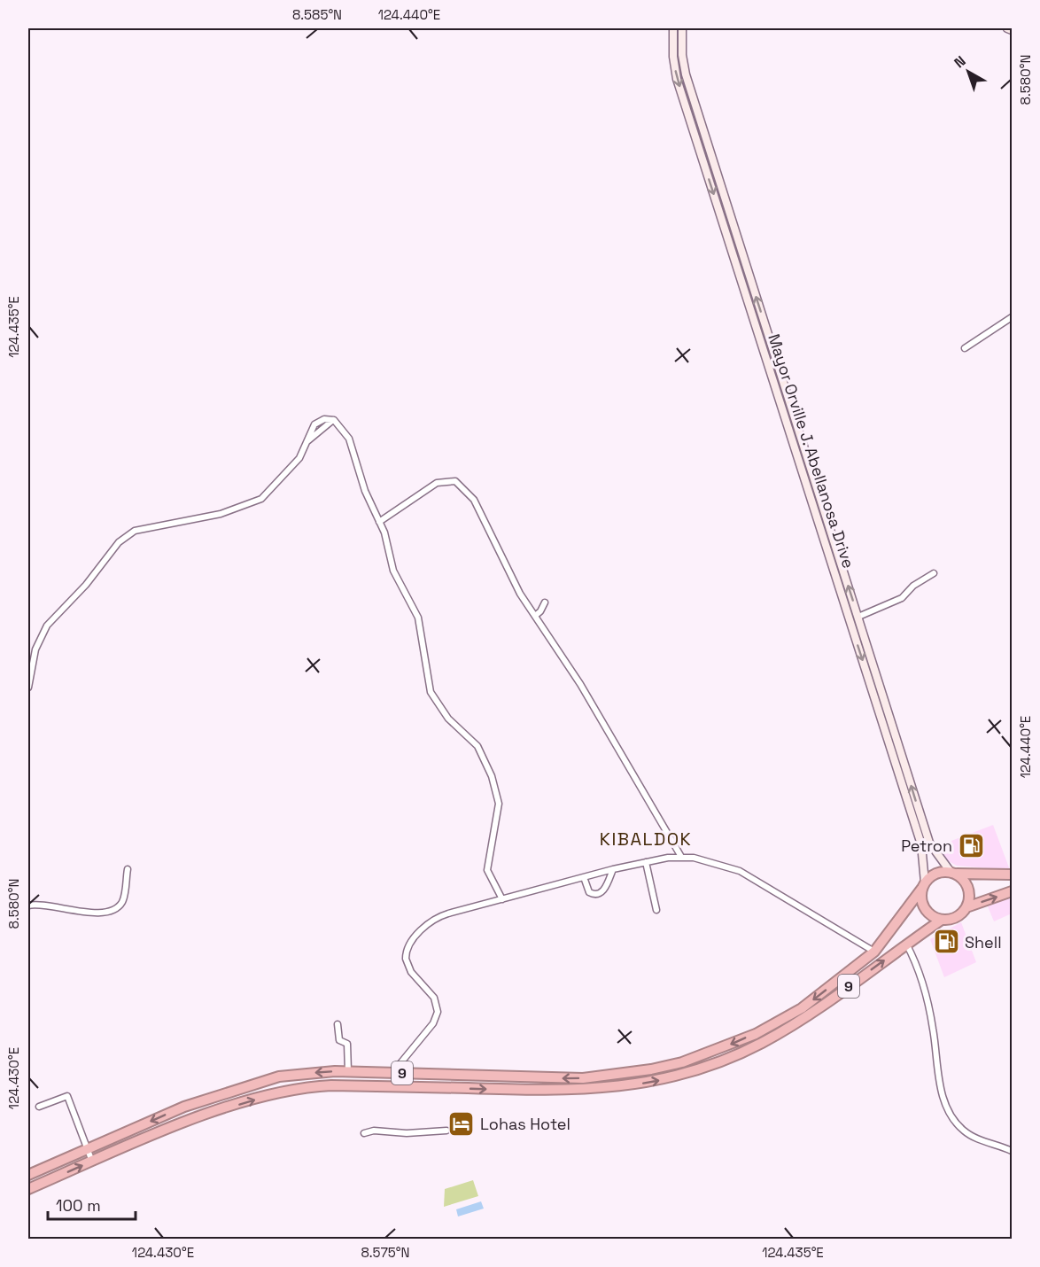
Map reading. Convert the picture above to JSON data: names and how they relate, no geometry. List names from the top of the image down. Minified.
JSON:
{"streets":{"highway":["9"],"main road":["Mayor Orville J. Abellanosa Drive"]},"crossings":[["Mayor Orville J. Abellanosa Drive","9"]],"districts":["KIBALDOK"],"places":{"fuel station":["Petron","Shell"],"hotel":["Lohas Hotel"]},"scale_bar":"100 m","north":"top left","coordinates":["8.585°N","124.440°E","8.580°N","124.435°E","124.430°E","8.575°N"]}
